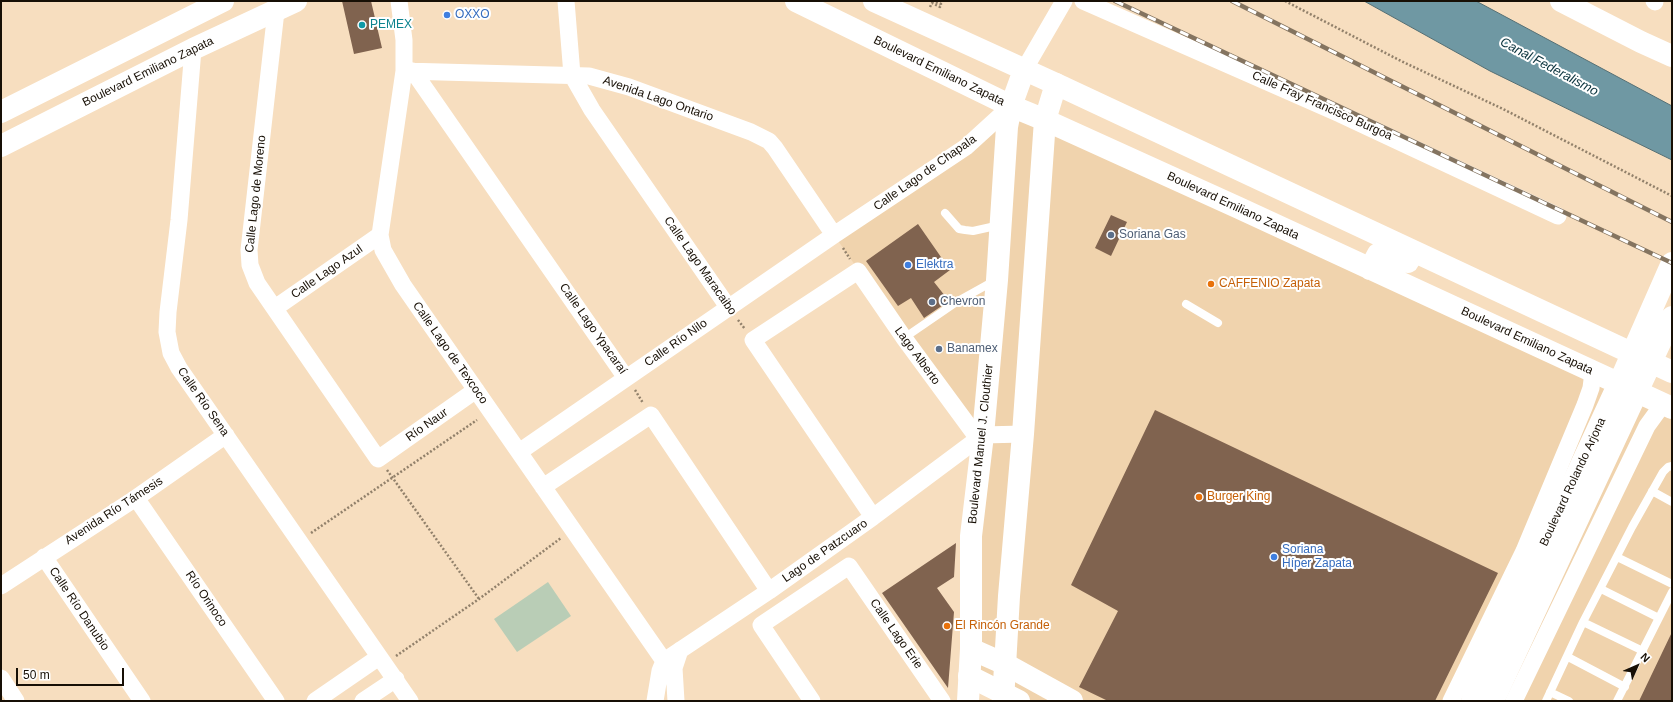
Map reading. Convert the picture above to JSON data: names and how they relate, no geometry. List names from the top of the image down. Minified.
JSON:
{"streets":{"main road":["Boulevard Emiliano Zapata","Boulevard Manuel J. Clouthier","Boulevard Rolando Arjona"],"street":["Avenida Lago Ontario","Calle Fray Francisco Burgoa","Calle Lago de Chapala","Calle Lago de Moreno","Calle Lago Maracaibo","Calle Lago Azul","Calle Lago Ypacaraí","Calle Río Nilo","Calle Lago de Texcoco","Lago Alberto","Calle Río Sena","Río Naur","Avenida Río Támesis","Lago de Patzcuaro","Río Orinoco","Calle Río Danubio","Calle Lago Erie"]},"crossings":[["Boulevard Emiliano Zapata","Calle Lago de Chapala"],["Boulevard Emiliano Zapata","Calle Lago de Moreno"],["Boulevard Emiliano Zapata","Calle Río Sena"],["Boulevard Emiliano Zapata","Boulevard Manuel J. Clouthier"],["Avenida Lago Ontario","Calle Lago de Chapala"],["Avenida Lago Ontario","Calle Lago Maracaibo"],["Avenida Lago Ontario","Calle Lago Ypacaraí"],["Avenida Lago Ontario","Calle Río Nilo"],["Avenida Lago Ontario","Calle Lago de Texcoco"],["Calle Lago de Chapala","Calle Río Nilo"],["Calle Lago de Chapala","Boulevard Manuel J. Clouthier"],["Calle Lago de Moreno","Calle Lago Azul"],["Calle Lago de Moreno","Río Naur"],["Calle Lago Maracaibo","Calle Río Nilo"],["Calle Lago Azul","Calle Lago de Texcoco"],["Calle Lago Ypacaraí","Calle Río Nilo"],["Calle Lago Ypacaraí","Calle Lago de Texcoco"],["Calle Río Nilo","Calle Lago de Texcoco"],["Calle Lago de Texcoco","Río Naur"],["Calle Lago de Texcoco","Lago de Patzcuaro"],["Lago Alberto","Boulevard Manuel J. Clouthier"],["Lago Alberto","Lago de Patzcuaro"],["Calle Río Sena","Avenida Río Támesis"],["Boulevard Manuel J. Clouthier","Lago de Patzcuaro"],["Avenida Río Támesis","Río Orinoco"],["Avenida Río Támesis","Calle Río Danubio"],["Lago de Patzcuaro","Calle Lago Erie"]],"water":["Canal Federalismo"],"places":["OXXO","PEMEX","Soriana Gas","Elektra","CAFFENIO Zapata","Chevron","Banamex","Burger King","Soriana Híper Zapata","El Rincón Grande"],"scale_bar":"50 m","north":"top right"}
